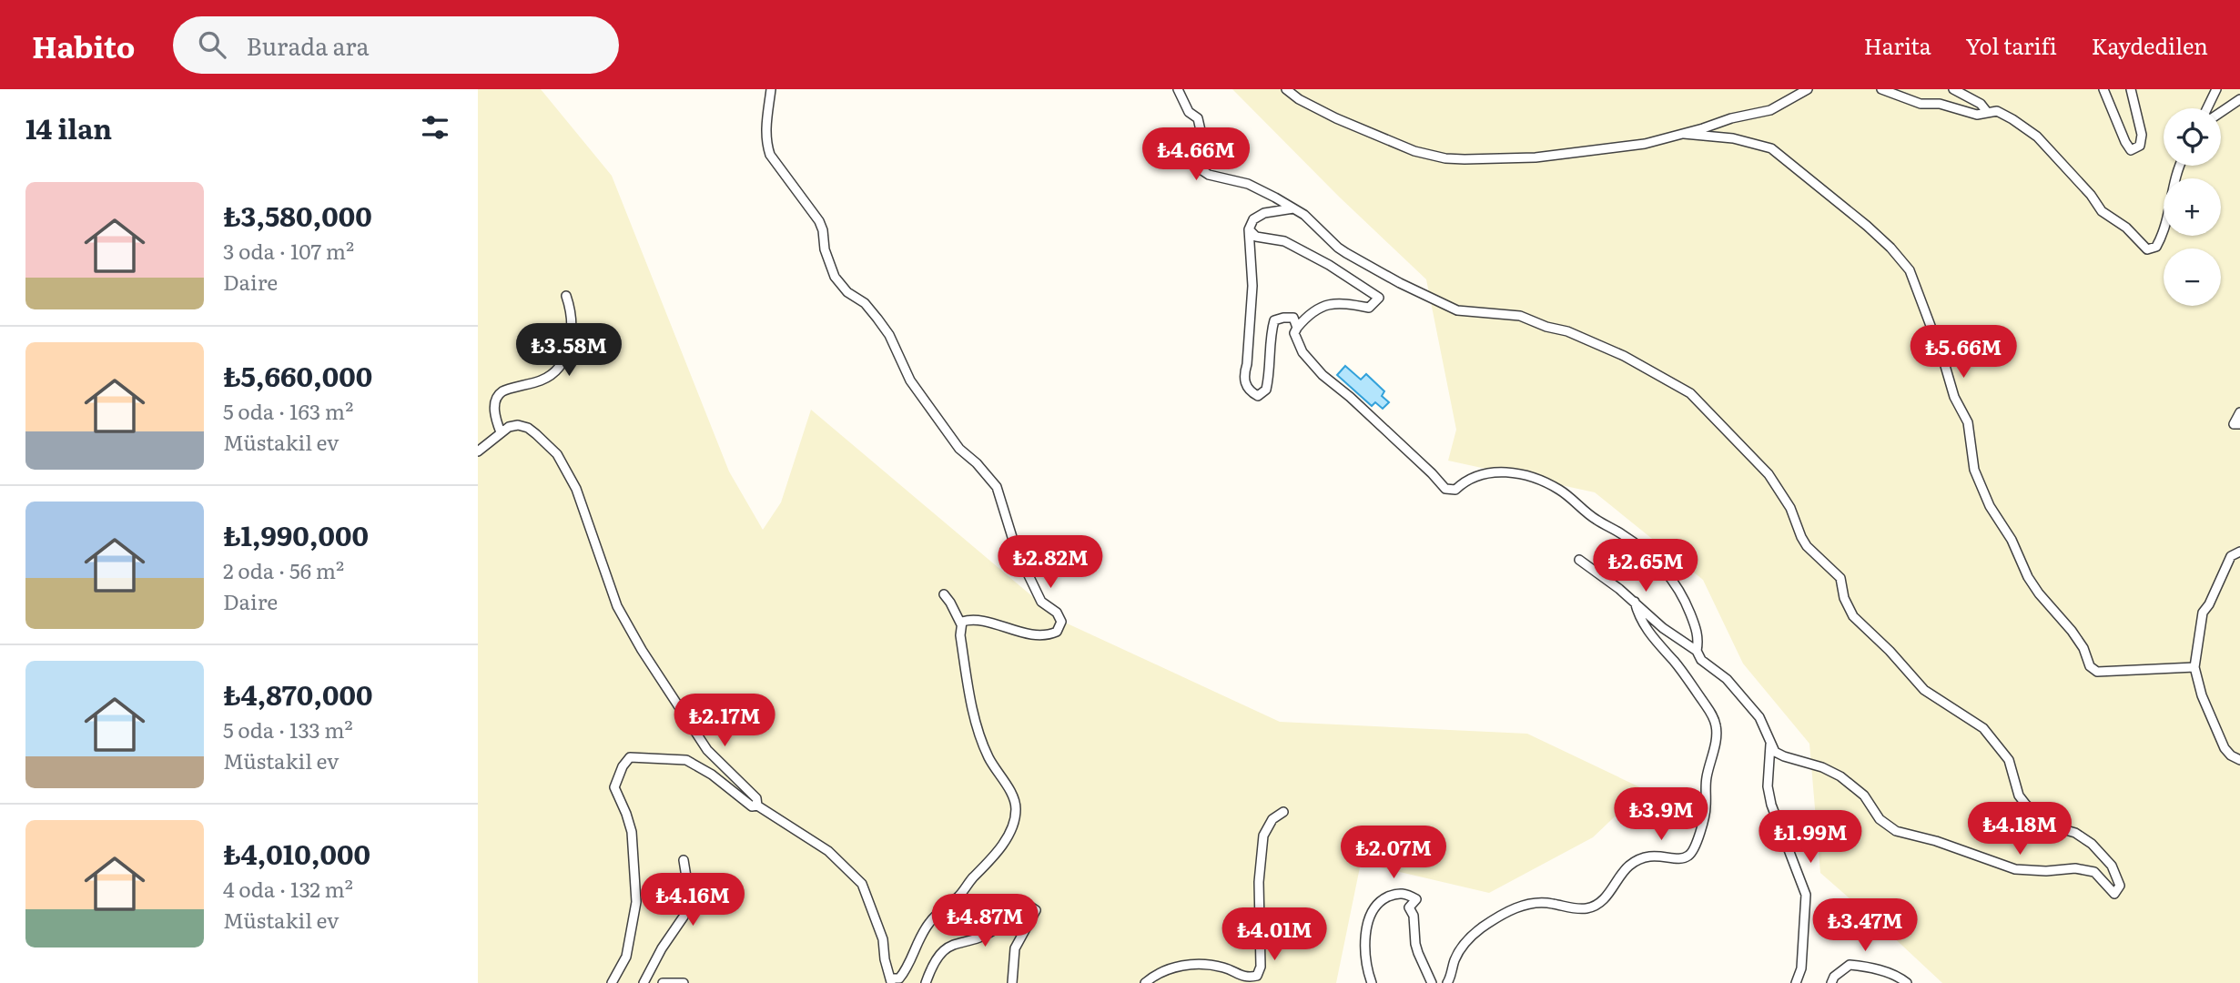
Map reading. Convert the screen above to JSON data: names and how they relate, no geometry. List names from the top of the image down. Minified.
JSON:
{"page":{"header":"Habito","search":"Burada ara","nav":["Harita","Yol tarifi","Kaydedilen"],"heading":"14 ilan","map_buttons":["+","−"],"price":["₺4.66M","₺3.58M","₺5.66M","₺2.82M","₺2.65M","₺2.17M","₺3.9M","₺4.18M","₺1.99M","₺2.07M","₺4.16M","₺4.87M","₺3.47M","₺4.01M"],"list":[{"name":"₺3,580,000","note":"3 oda · 107 m² · Daire"},{"name":"₺5,660,000","note":"5 oda · 163 m² · Müstakil ev"},{"name":"₺1,990,000","note":"2 oda · 56 m² · Daire"},{"name":"₺4,870,000","note":"5 oda · 133 m² · Müstakil ev"},{"name":"₺4,010,000","note":"4 oda · 132 m² · Müstakil ev"}]}}
